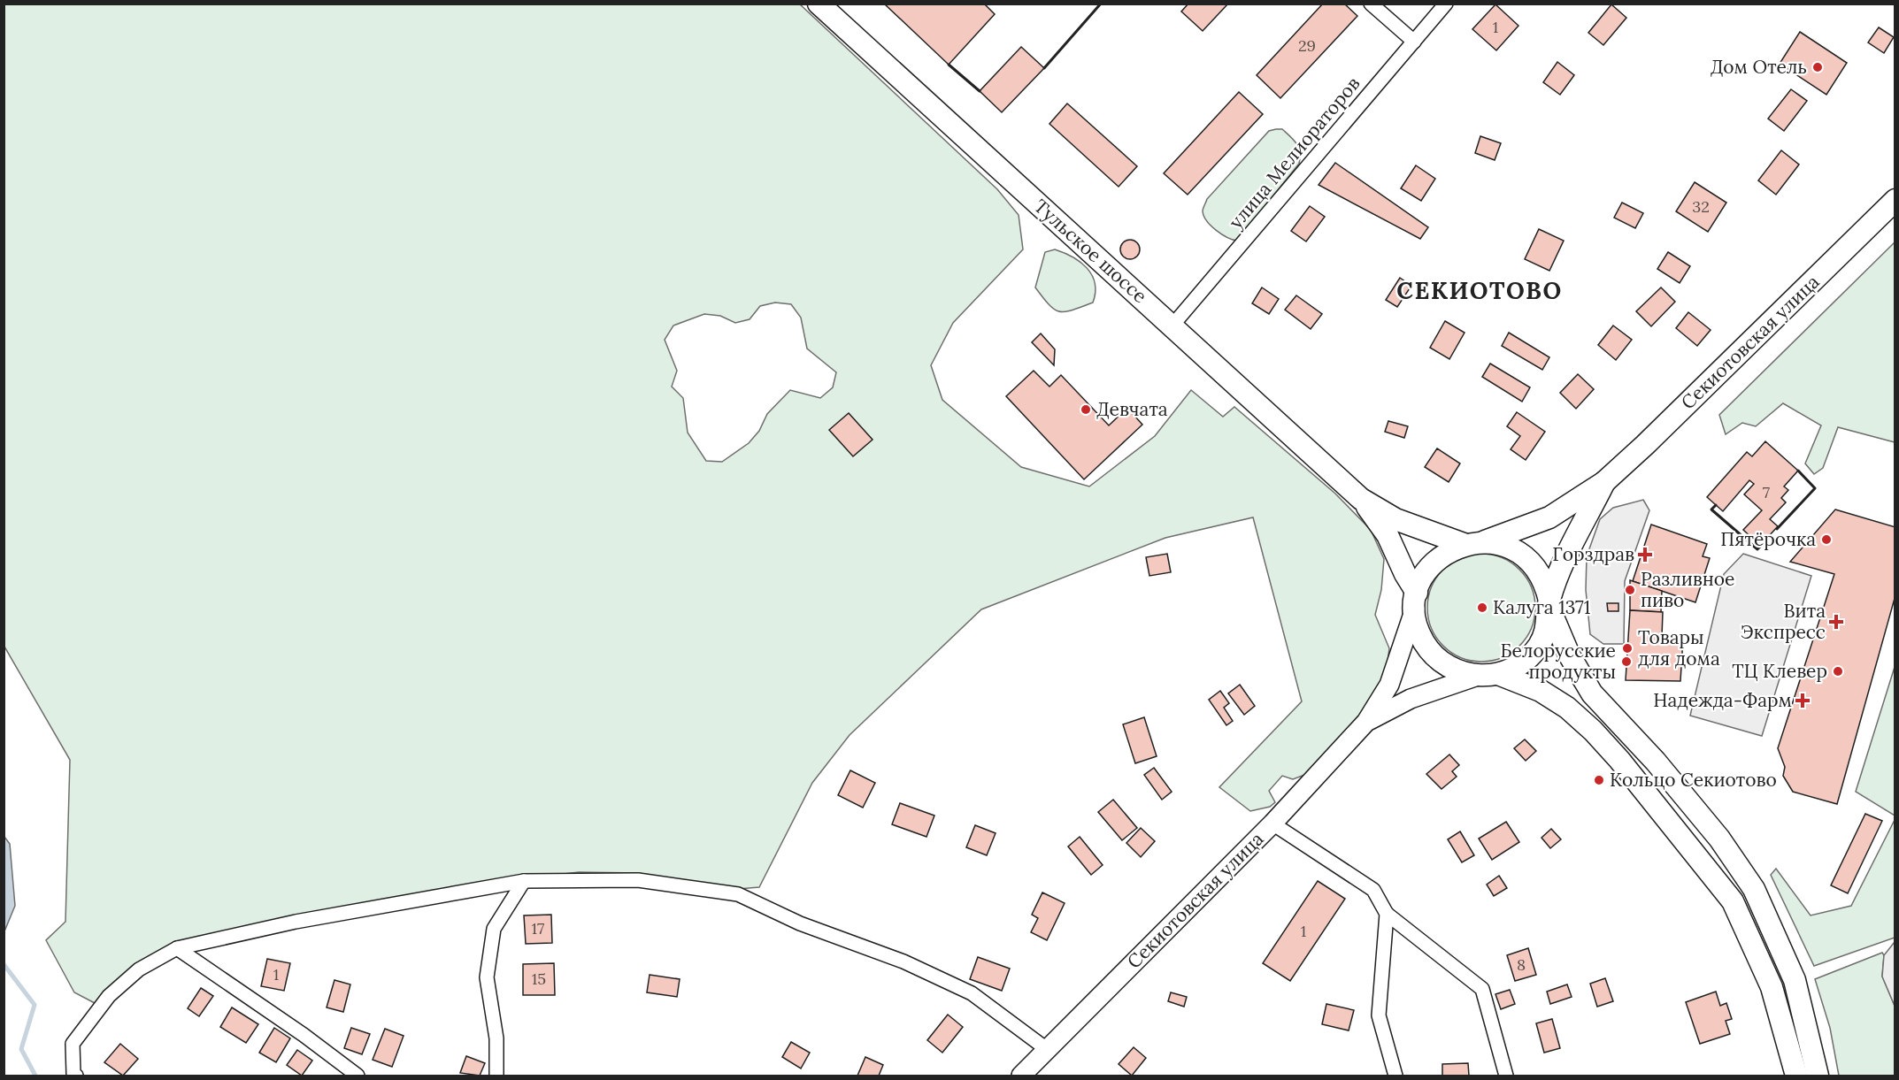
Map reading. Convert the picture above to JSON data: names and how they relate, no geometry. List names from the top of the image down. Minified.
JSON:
{"streets":{"main road":["Тульское шоссе","Секиотовская улица"],"street":["улица Мелиораторов"]},"crossings":[["улица Мелиораторов","Тульское шоссе"]],"districts":["СЕКИОТОВО"],"places":{"other":["Дом Отель","Девчата","Пятёрочка","Разливное пиво","Калуга 1371","Товары для дома","Белорусские продукты","ТЦ Клевер","Кольцо Секиотово"],"health":["Горздрав","Вита Экспресс","Надежда-Фарм"]},"house_numbers":["1","29","32","7","17","1","8","1","15"]}
